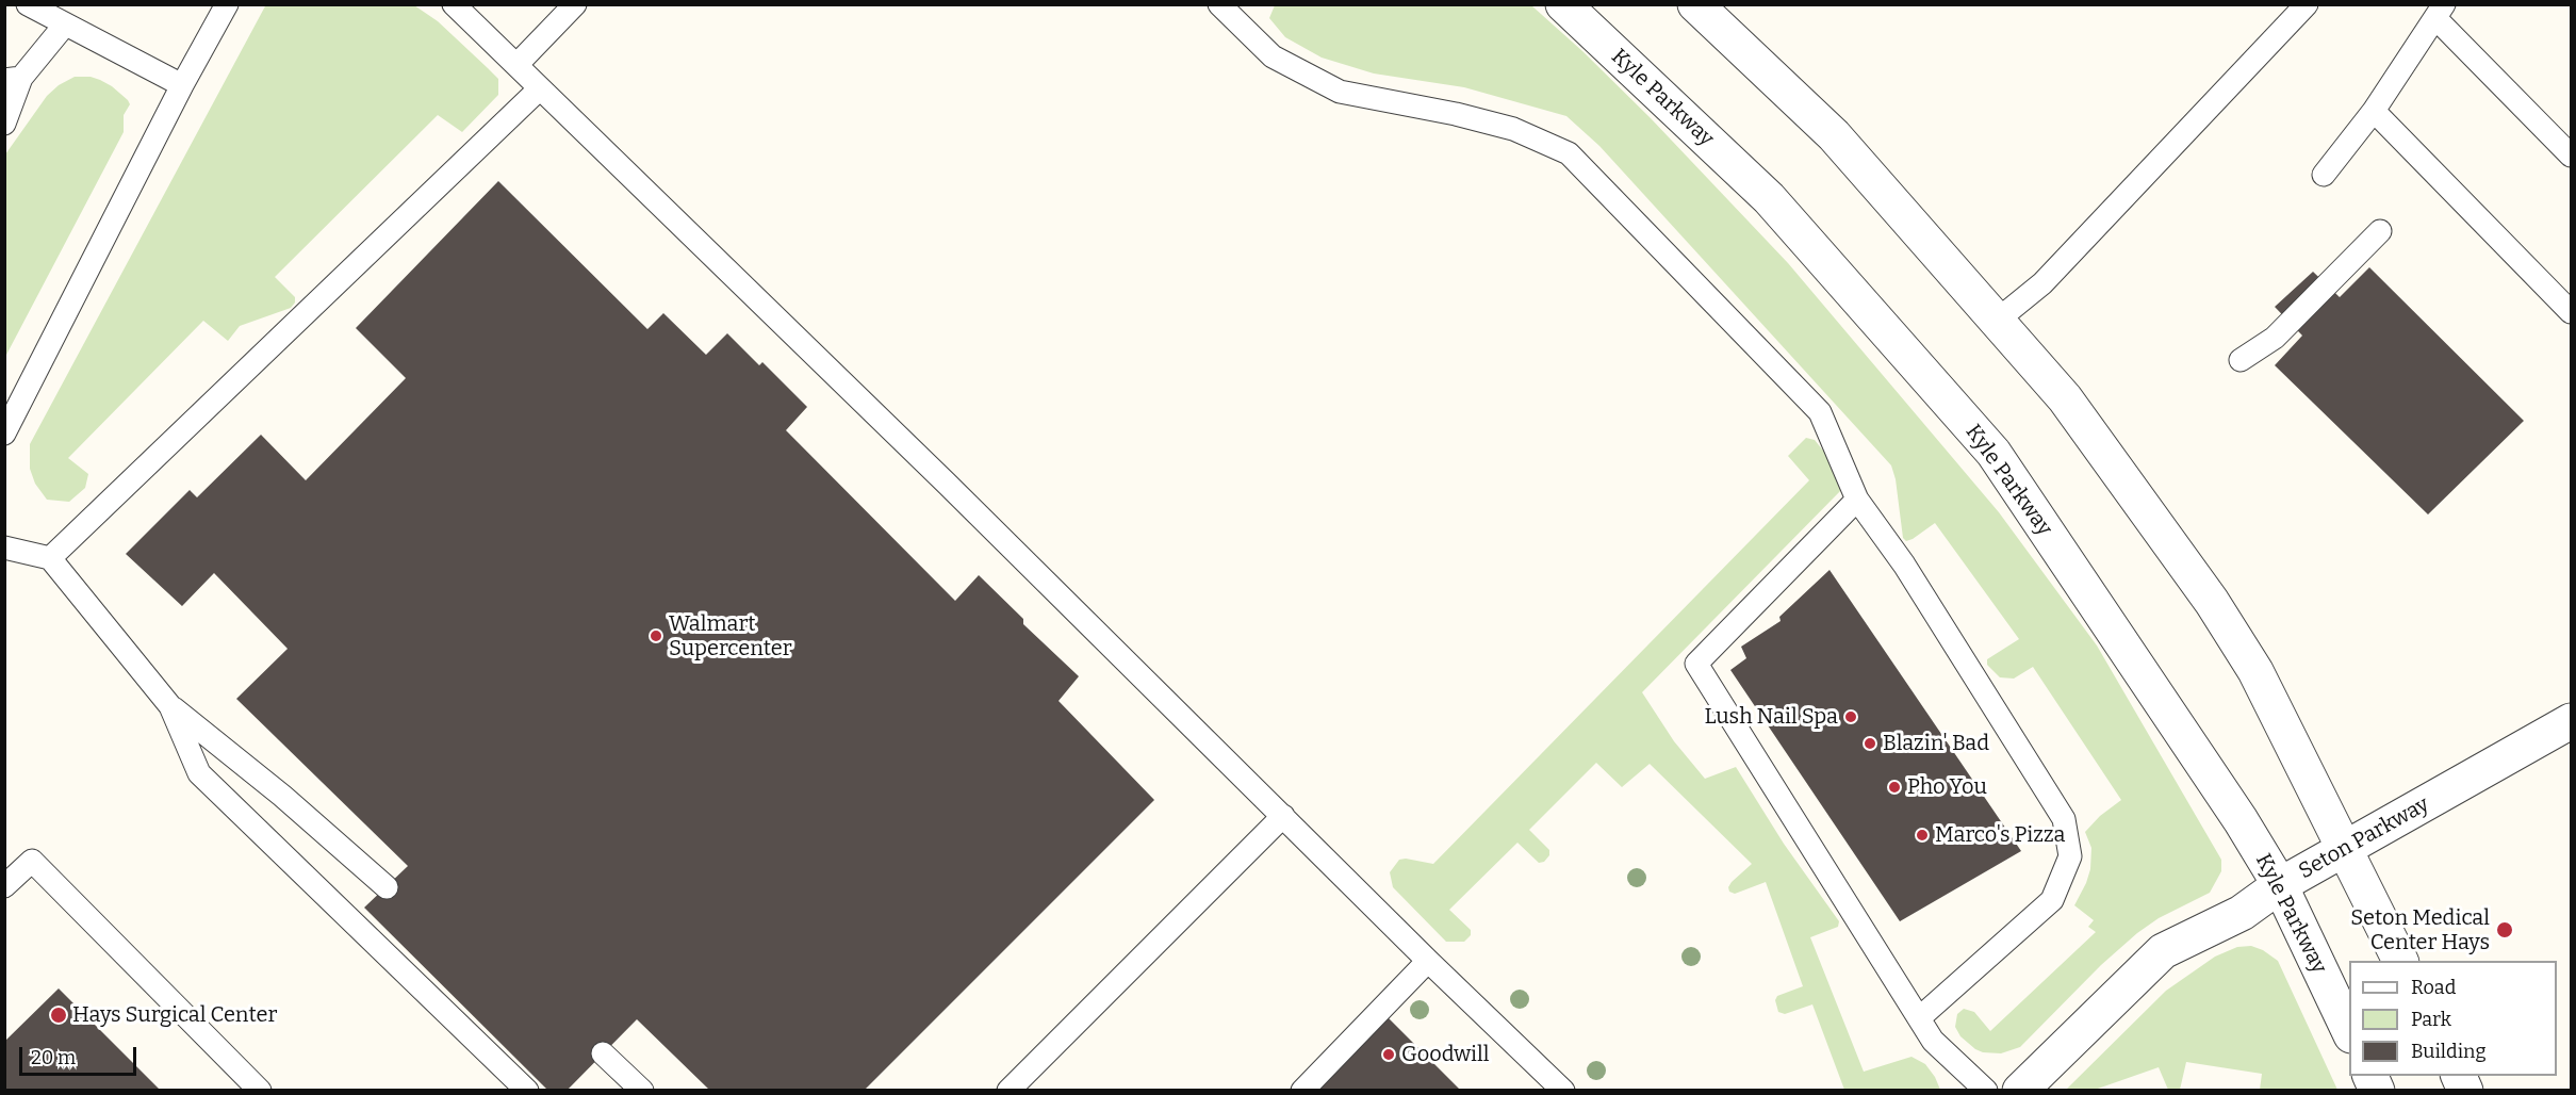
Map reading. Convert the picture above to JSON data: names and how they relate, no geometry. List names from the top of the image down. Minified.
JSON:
{"streets":{"street":["Kyle Parkway","Seton Parkway"]},"crossings":[["Kyle Parkway","Seton Parkway"]],"places":["Walmart Supercenter","Lush Nail Spa","Blazin' Bad","Pho You","Marco's Pizza","Seton Medical Center Hays","Hays Surgical Center","Goodwill"],"legend":["Road","Park","Building"],"scale_bar":"20 m"}
